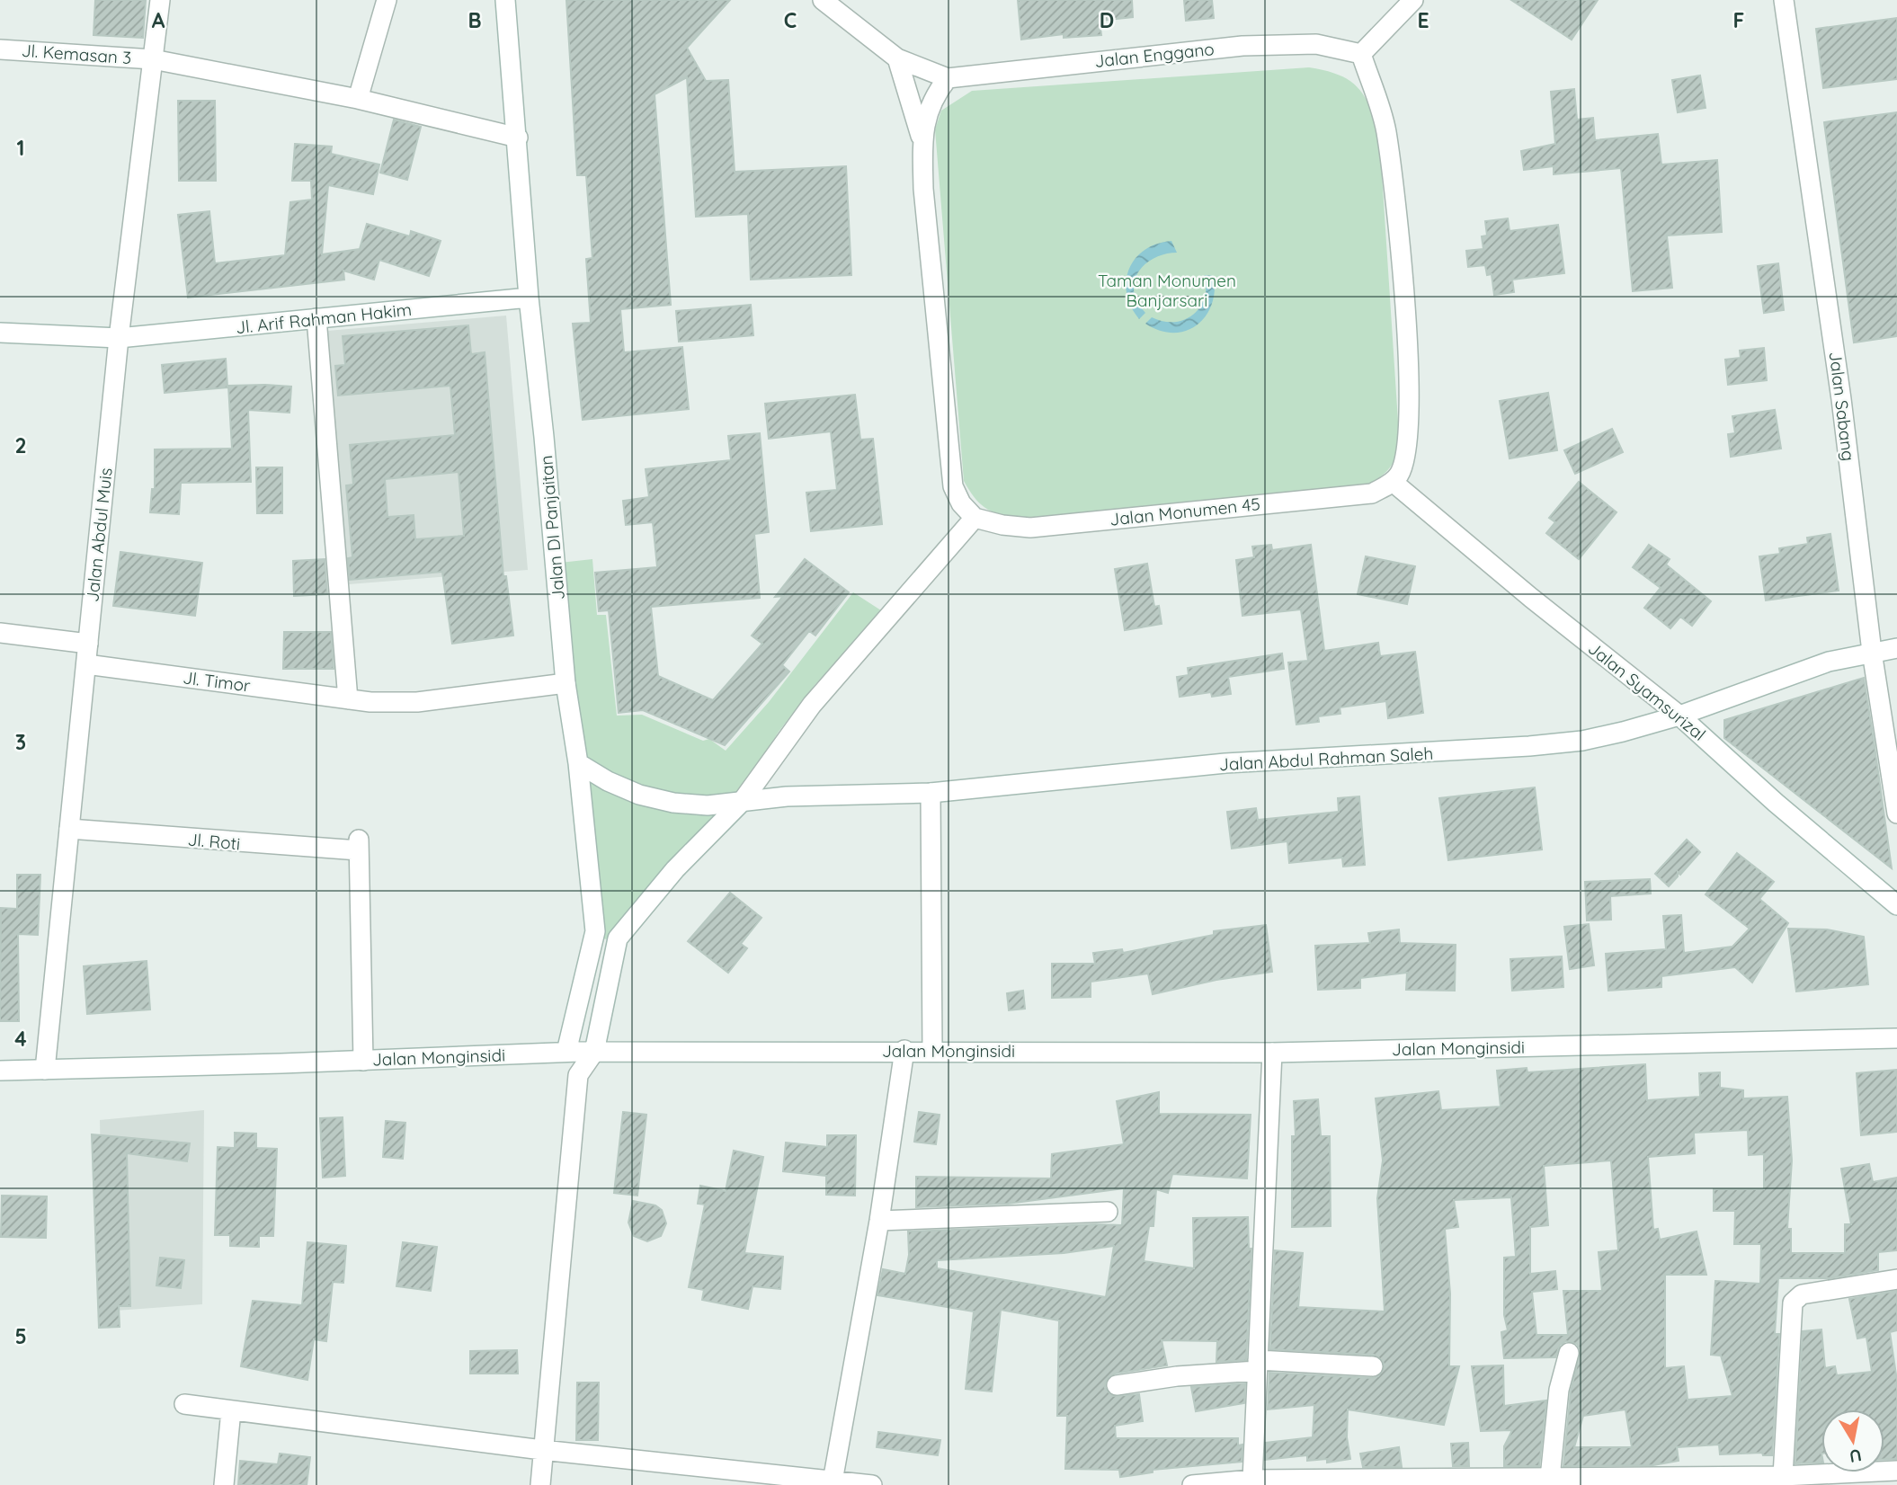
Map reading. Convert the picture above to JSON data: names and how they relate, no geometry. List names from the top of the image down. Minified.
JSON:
{"streets":{"street":["Jl. Kemasan 3","Jalan Enggano","Jl. Arif Rahman Hakim","Jalan Sabang","Jalan Monumen 45","Jalan DI Panjaitan","Jalan Abdul Muis","Jl. Timor","Jalan Syamsurizal","Jalan Abdul Rahman Saleh","Jl. Roti","Jalan Monginsidi"]},"crossings":[["Jl. Kemasan 3","Jalan DI Panjaitan"],["Jl. Kemasan 3","Jalan Abdul Muis"],["Jl. Arif Rahman Hakim","Jalan DI Panjaitan"],["Jl. Arif Rahman Hakim","Jalan Abdul Muis"],["Jalan Sabang","Jalan Abdul Rahman Saleh"],["Jalan Monumen 45","Jalan Syamsurizal"],["Jalan DI Panjaitan","Jl. Timor"],["Jalan DI Panjaitan","Jalan Abdul Rahman Saleh"],["Jalan DI Panjaitan","Jalan Monginsidi"],["Jalan Abdul Muis","Jl. Timor"],["Jalan Abdul Muis","Jl. Roti"],["Jalan Abdul Muis","Jalan Monginsidi"],["Jalan Syamsurizal","Jalan Abdul Rahman Saleh"],["Jl. Roti","Jalan Monginsidi"]],"parks":["Taman Monumen Banjarsari"],"north":"bottom","grid":{"columns":["A","B","C","D","E","F"],"rows":["1","2","3","4","5"]}}
